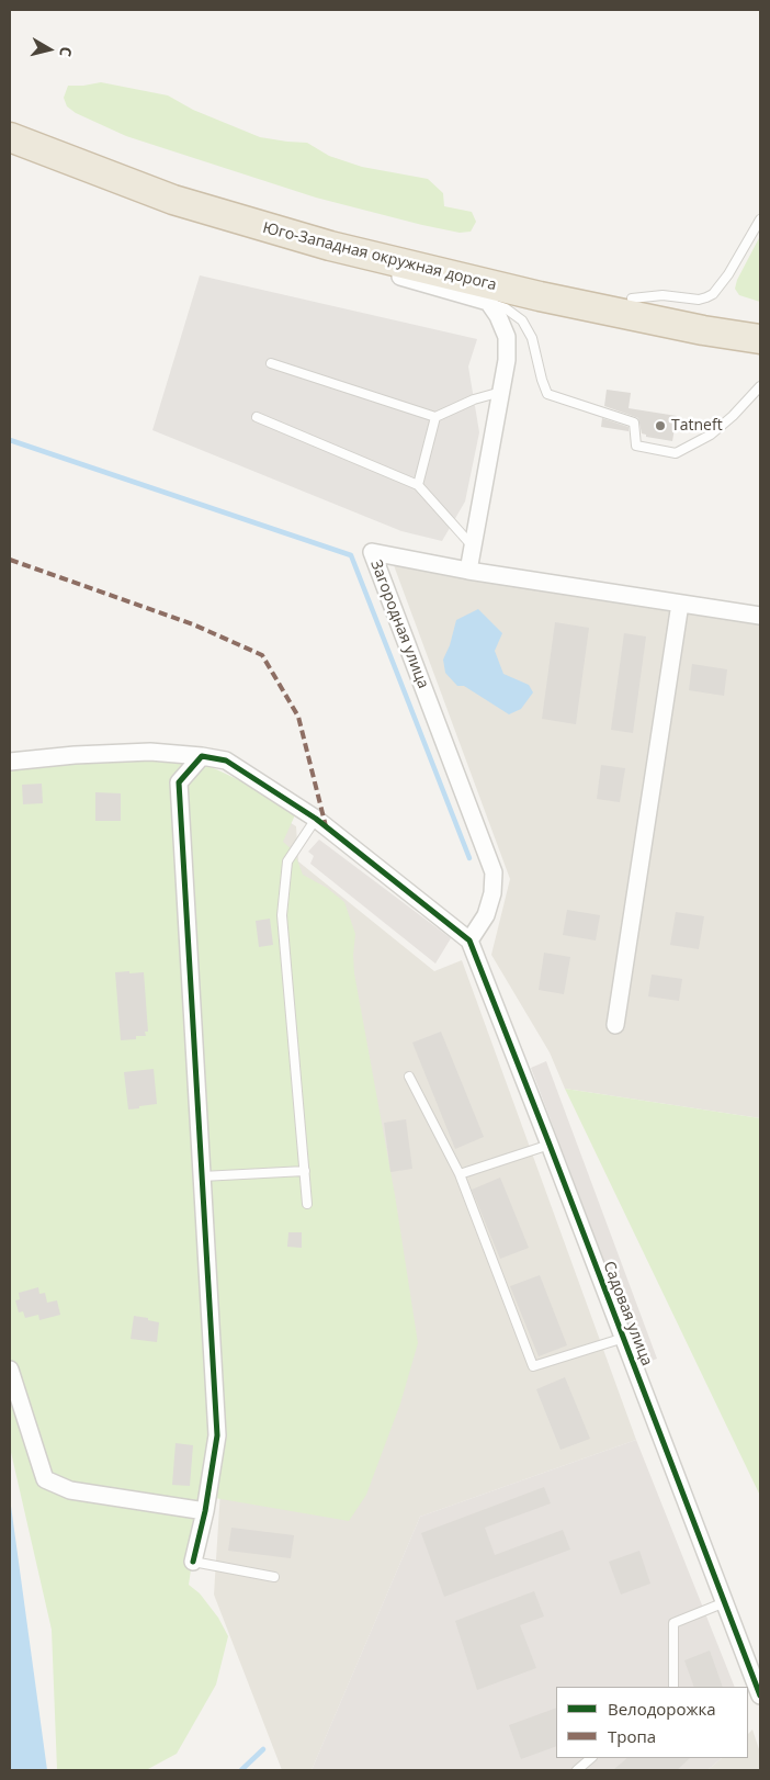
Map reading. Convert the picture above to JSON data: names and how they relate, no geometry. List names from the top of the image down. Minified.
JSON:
{"streets":{"highway":["Юго-Западная окружная дорога"],"street":["Загородная улица","Садовая улица"]},"crossings":[["Загородная улица","Садовая улица"]],"places":["Tatneft"],"legend":["Велодорожка","Тропа"],"north":"right"}
